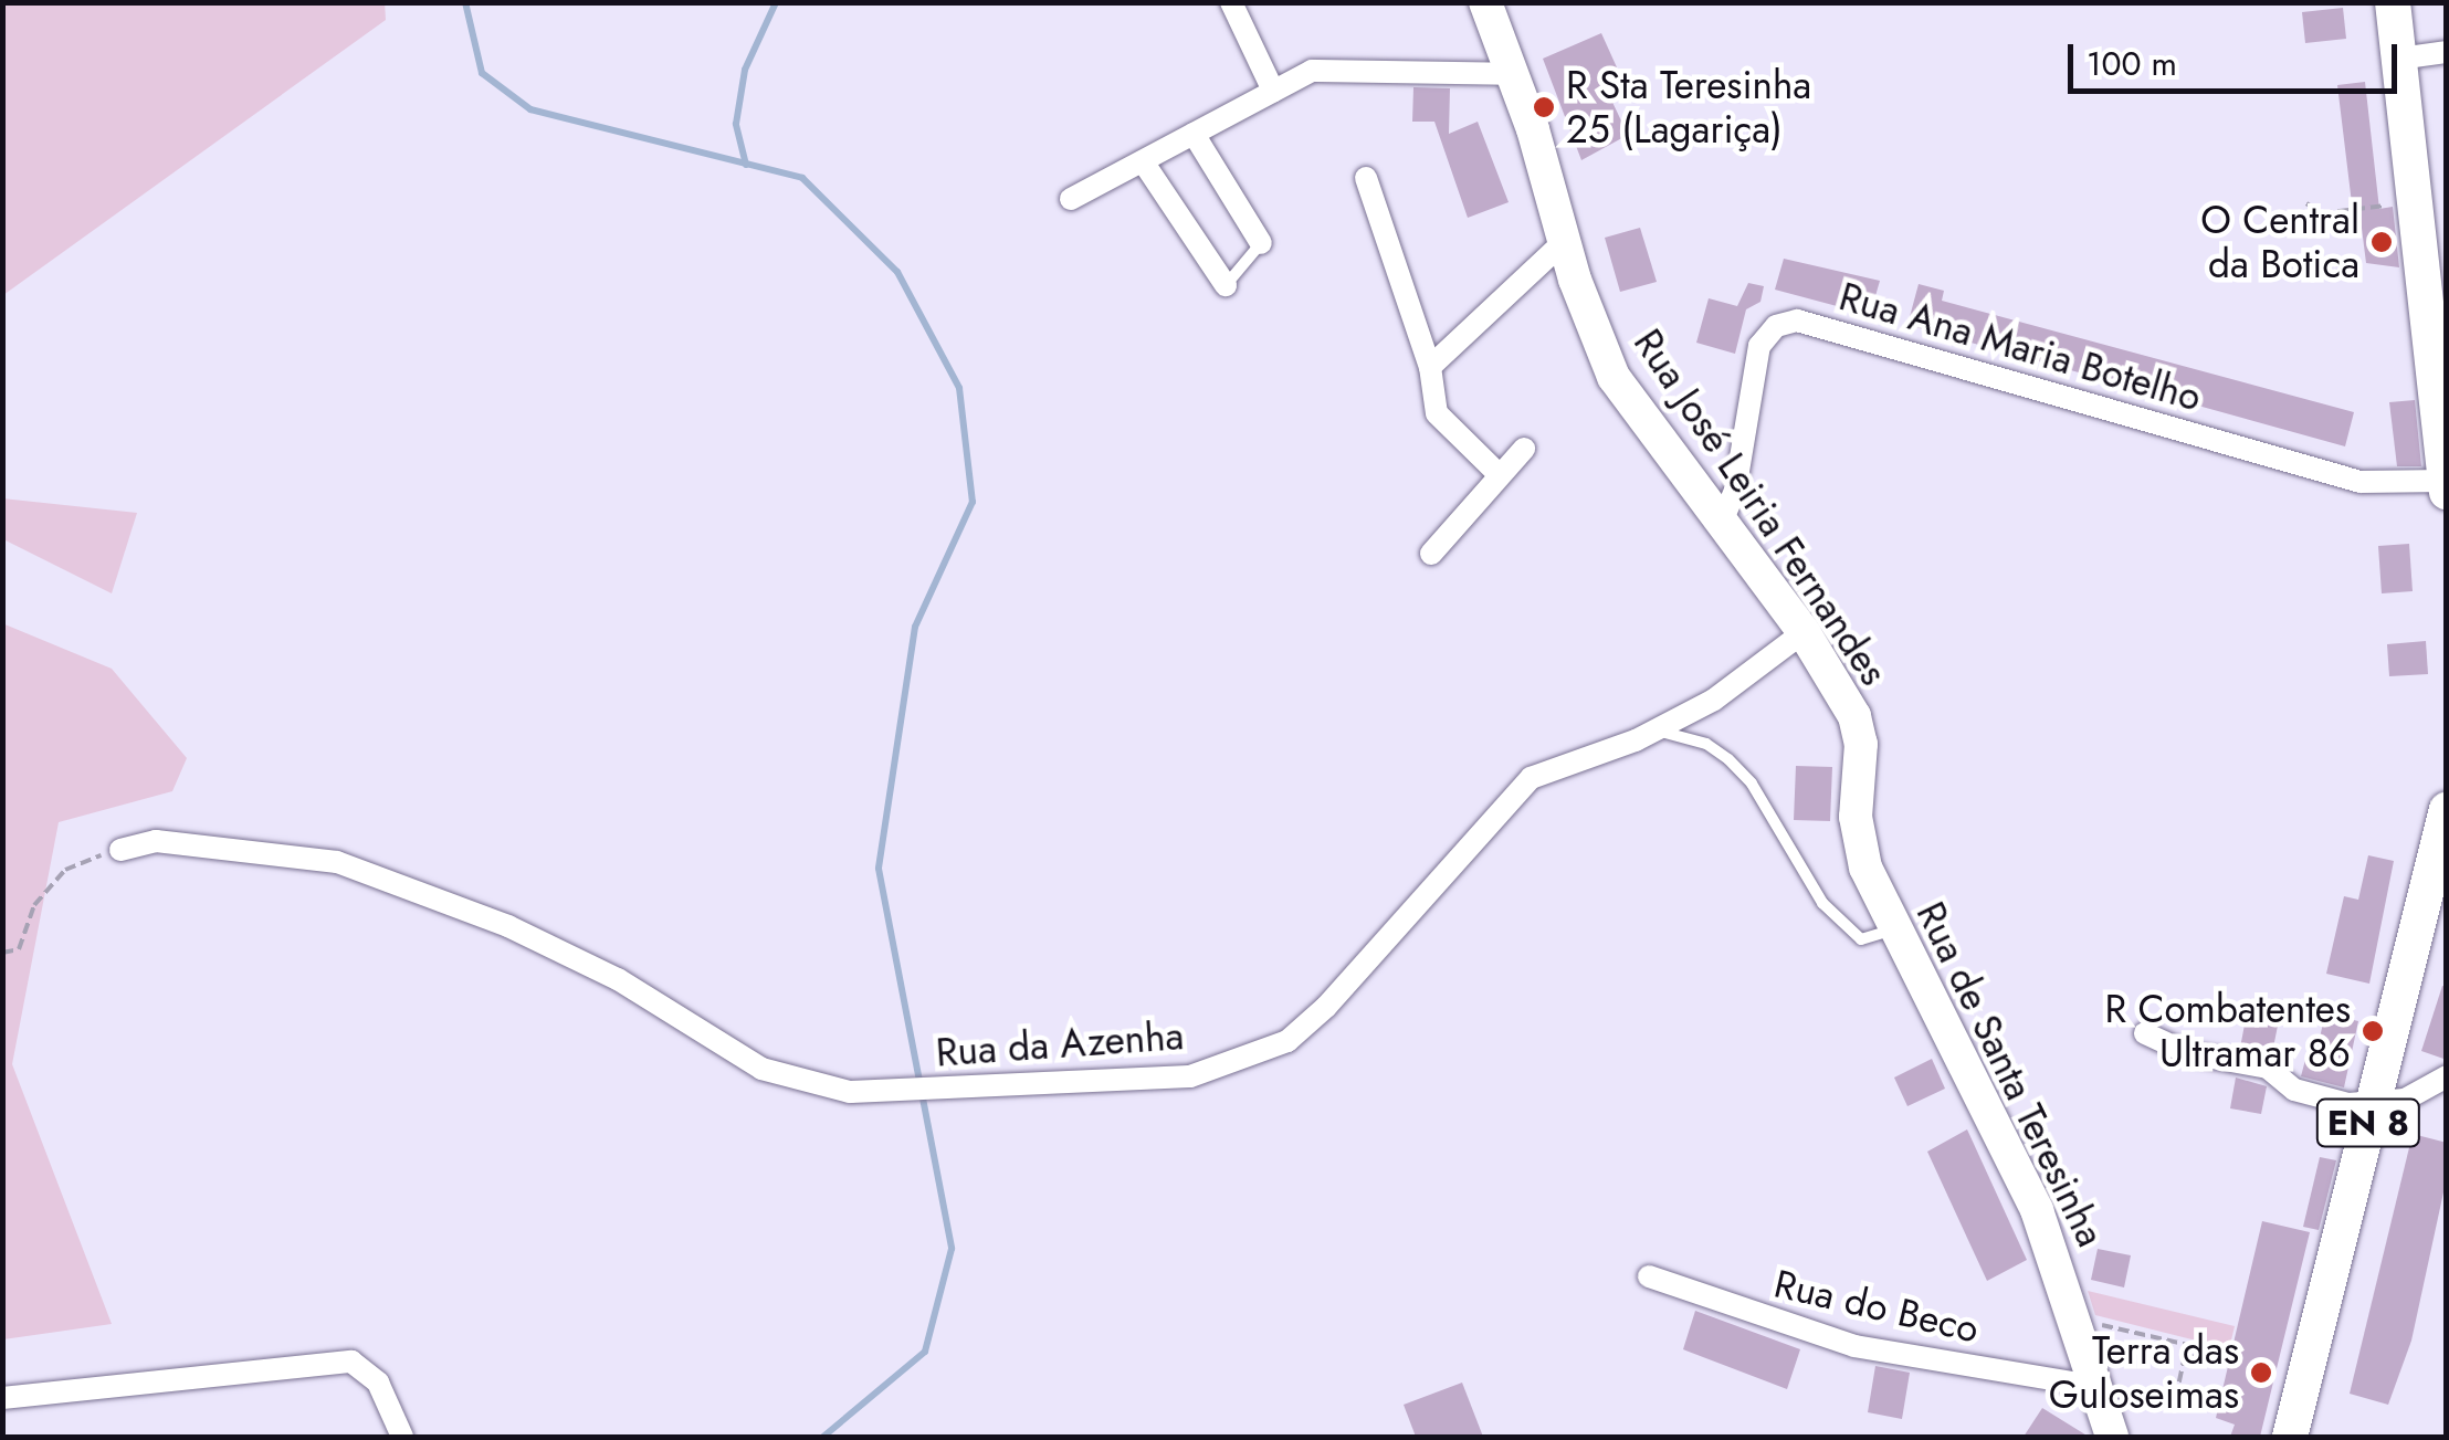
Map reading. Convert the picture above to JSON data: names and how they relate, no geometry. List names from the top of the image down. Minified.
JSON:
{"streets":{"main road":["Rua José Leiria Fernandes","Rua de Santa Teresinha","EN 8"],"street":["Rua Ana Maria Botelho","Rua da Azenha","Rua do Beco"]},"crossings":[["Rua Ana Maria Botelho","Rua José Leiria Fernandes"],["Rua José Leiria Fernandes","Rua da Azenha"],["Rua José Leiria Fernandes","Rua de Santa Teresinha"],["Rua de Santa Teresinha","Rua do Beco"]],"places":["R Sta Teresinha 25 (Lagariça)","O Central da Botica","R Combatentes Ultramar 86","Terra das Guloseimas"],"scale_bar":"100 m"}
